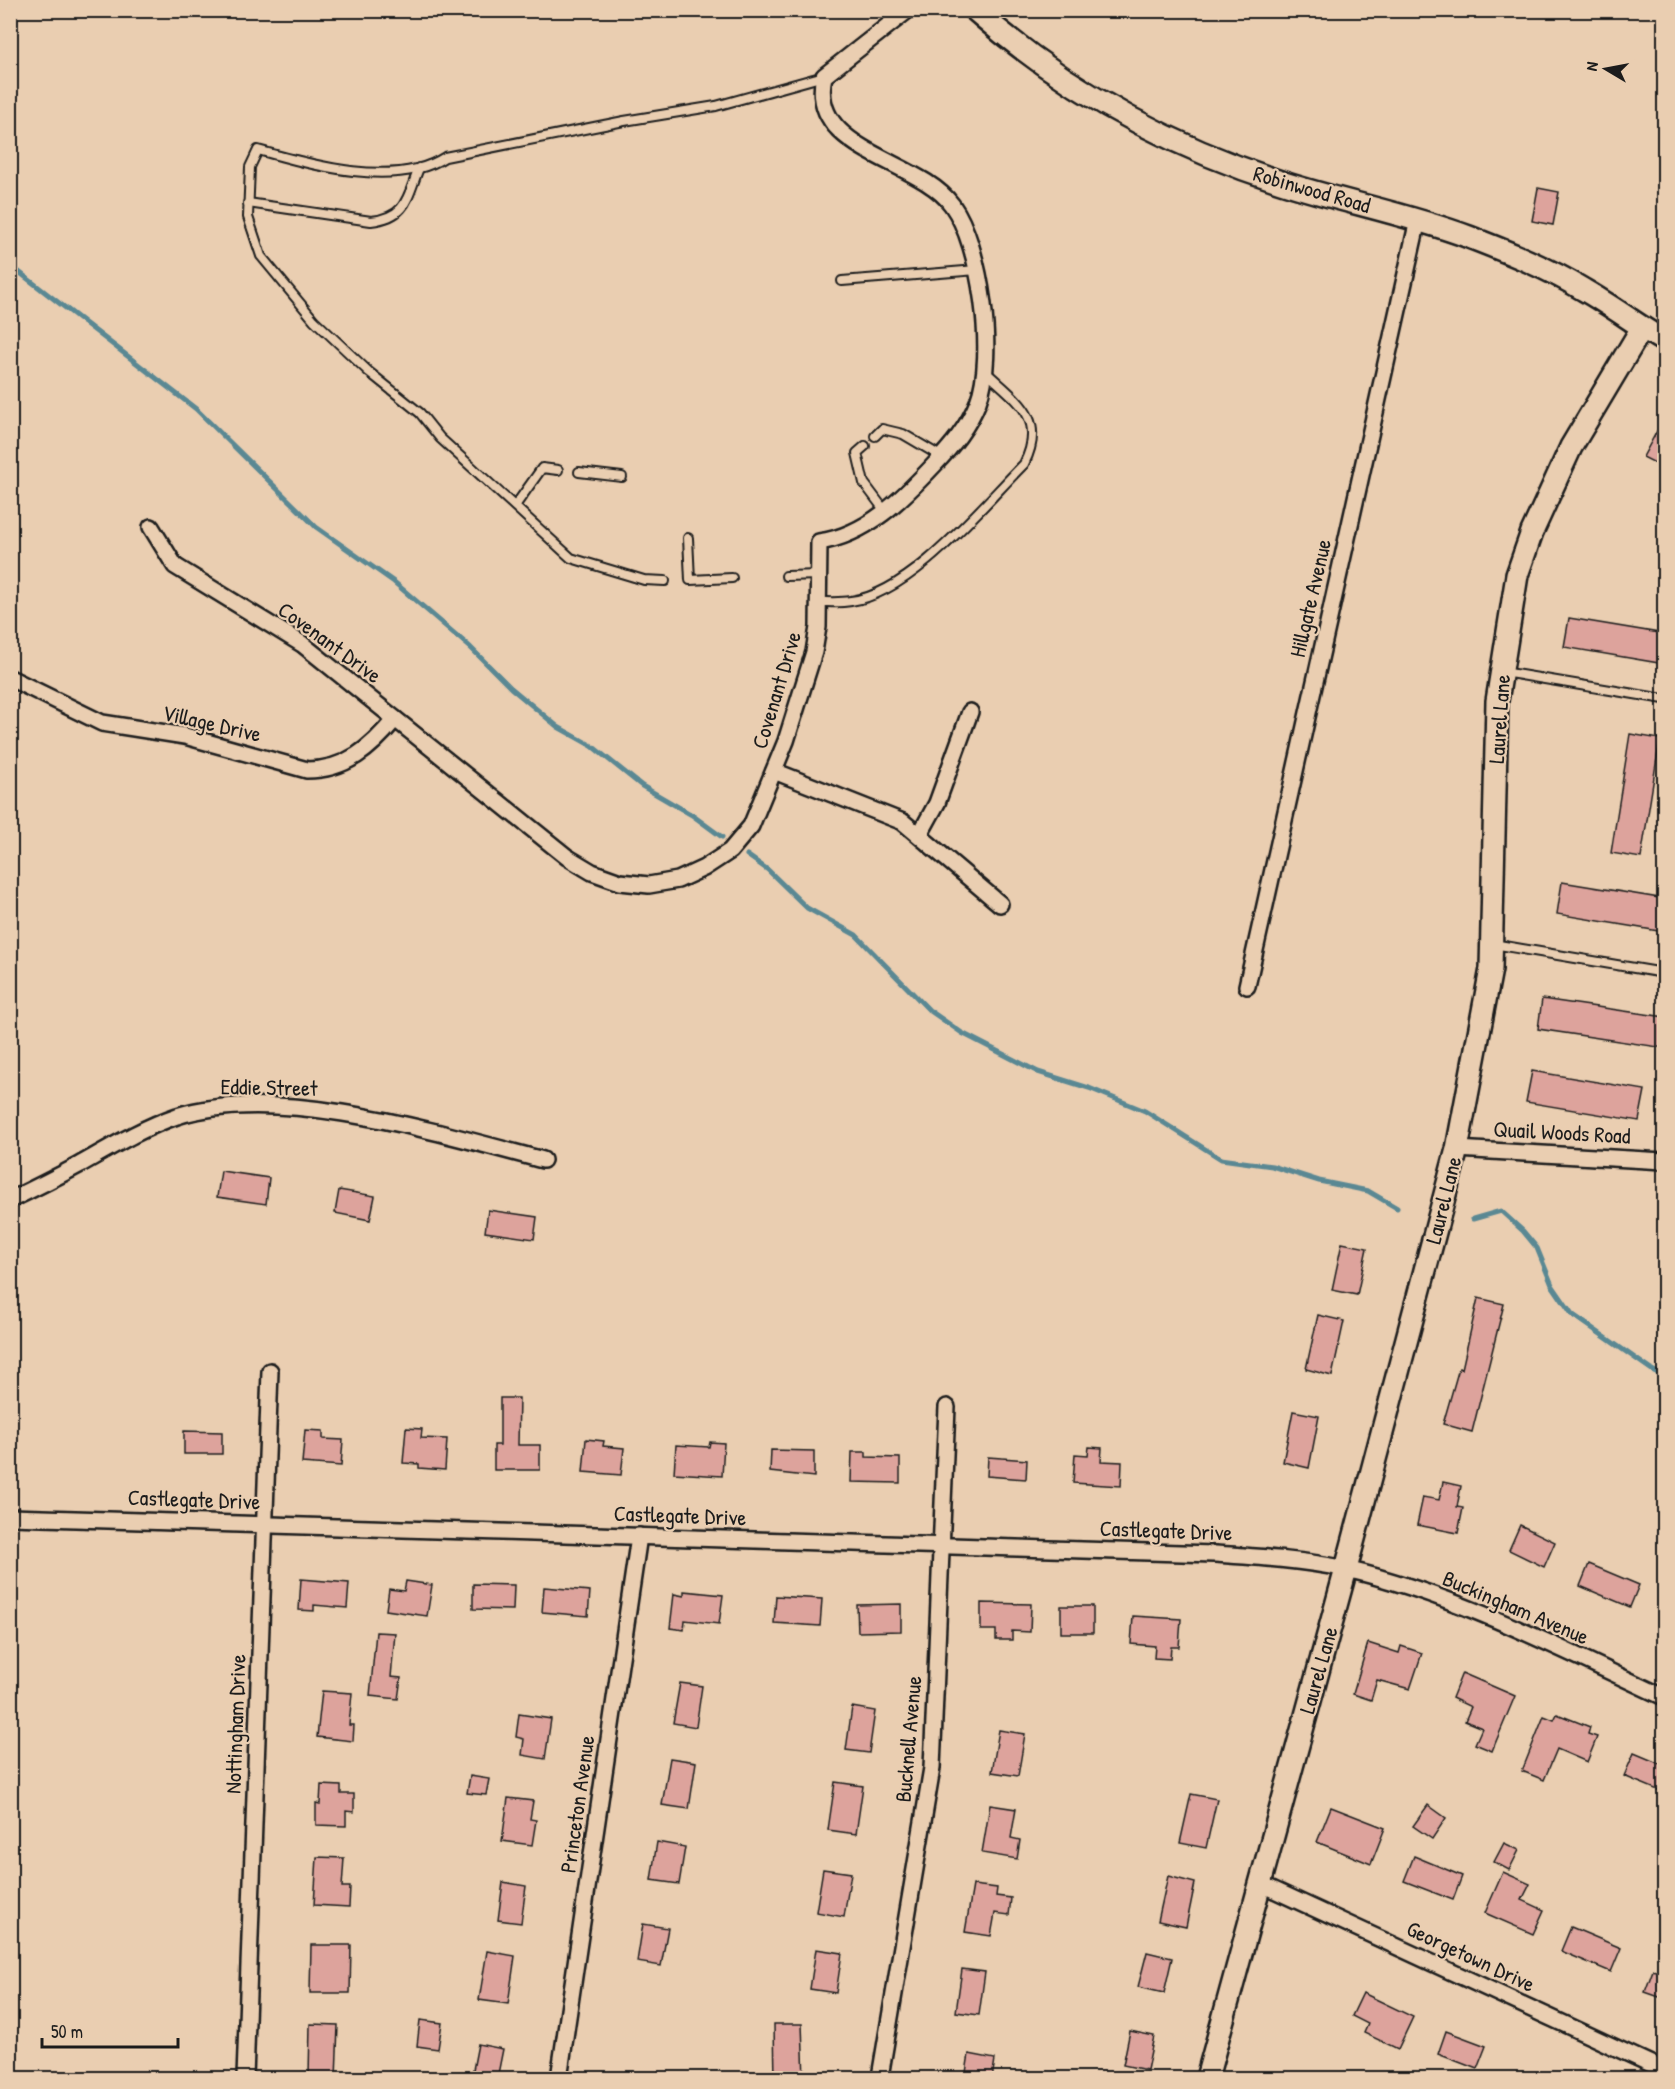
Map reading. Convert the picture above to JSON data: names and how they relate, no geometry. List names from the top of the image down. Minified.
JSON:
{"streets":{"street":["Robinwood Road","Hillgate Avenue","Covenant Drive","Laurel Lane","Village Drive","Eddie Street","Quail Woods Road","Castlegate Drive","Buckingham Avenue","Nottingham Drive","Bucknell Avenue","Princeton Avenue","Georgetown Drive"]},"crossings":[["Robinwood Road","Hillgate Avenue"],["Robinwood Road","Laurel Lane"],["Covenant Drive","Village Drive"],["Laurel Lane","Quail Woods Road"],["Laurel Lane","Castlegate Drive"],["Laurel Lane","Buckingham Avenue"],["Laurel Lane","Georgetown Drive"],["Castlegate Drive","Buckingham Avenue"],["Castlegate Drive","Nottingham Drive"],["Castlegate Drive","Bucknell Avenue"],["Castlegate Drive","Princeton Avenue"]],"scale_bar":"50 m","north":"left"}
